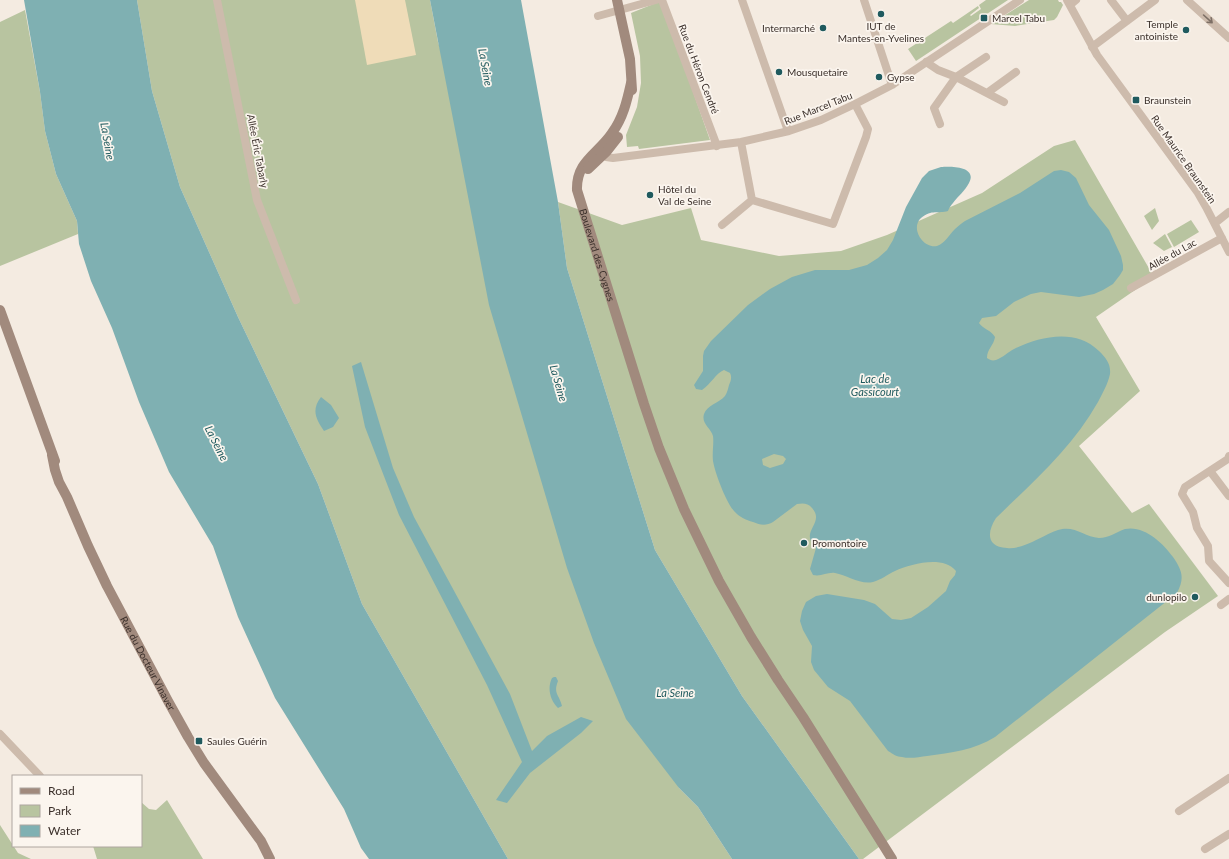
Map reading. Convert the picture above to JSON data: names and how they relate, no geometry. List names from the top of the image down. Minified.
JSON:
{"streets":{"main road":["Boulevard des Cygnes","Rue du Docteur Vinaver"],"street":["Rue du Héron Cendré","Rue Marcel Tabu","Allée Éric Tabarly","Rue Maurice Braunstein","Allée du Lac"]},"crossings":[["Rue du Héron Cendré","Rue Marcel Tabu"],["Rue Marcel Tabu","Boulevard des Cygnes"],["Rue Maurice Braunstein","Allée du Lac"]],"water":["La Seine","Lac de Gassicourt"],"places":{"other":["IUT de Mantes-en-Yvelines","Intermarché","Temple antoiniste","Mousquetaire","Gypse","Hôtel du Val de Seine","Promontoire","dunlopilo"],"transit":["Marcel Tabu","Braunstein","Saules Guérin"]},"legend":["Road","Park","Water"]}
